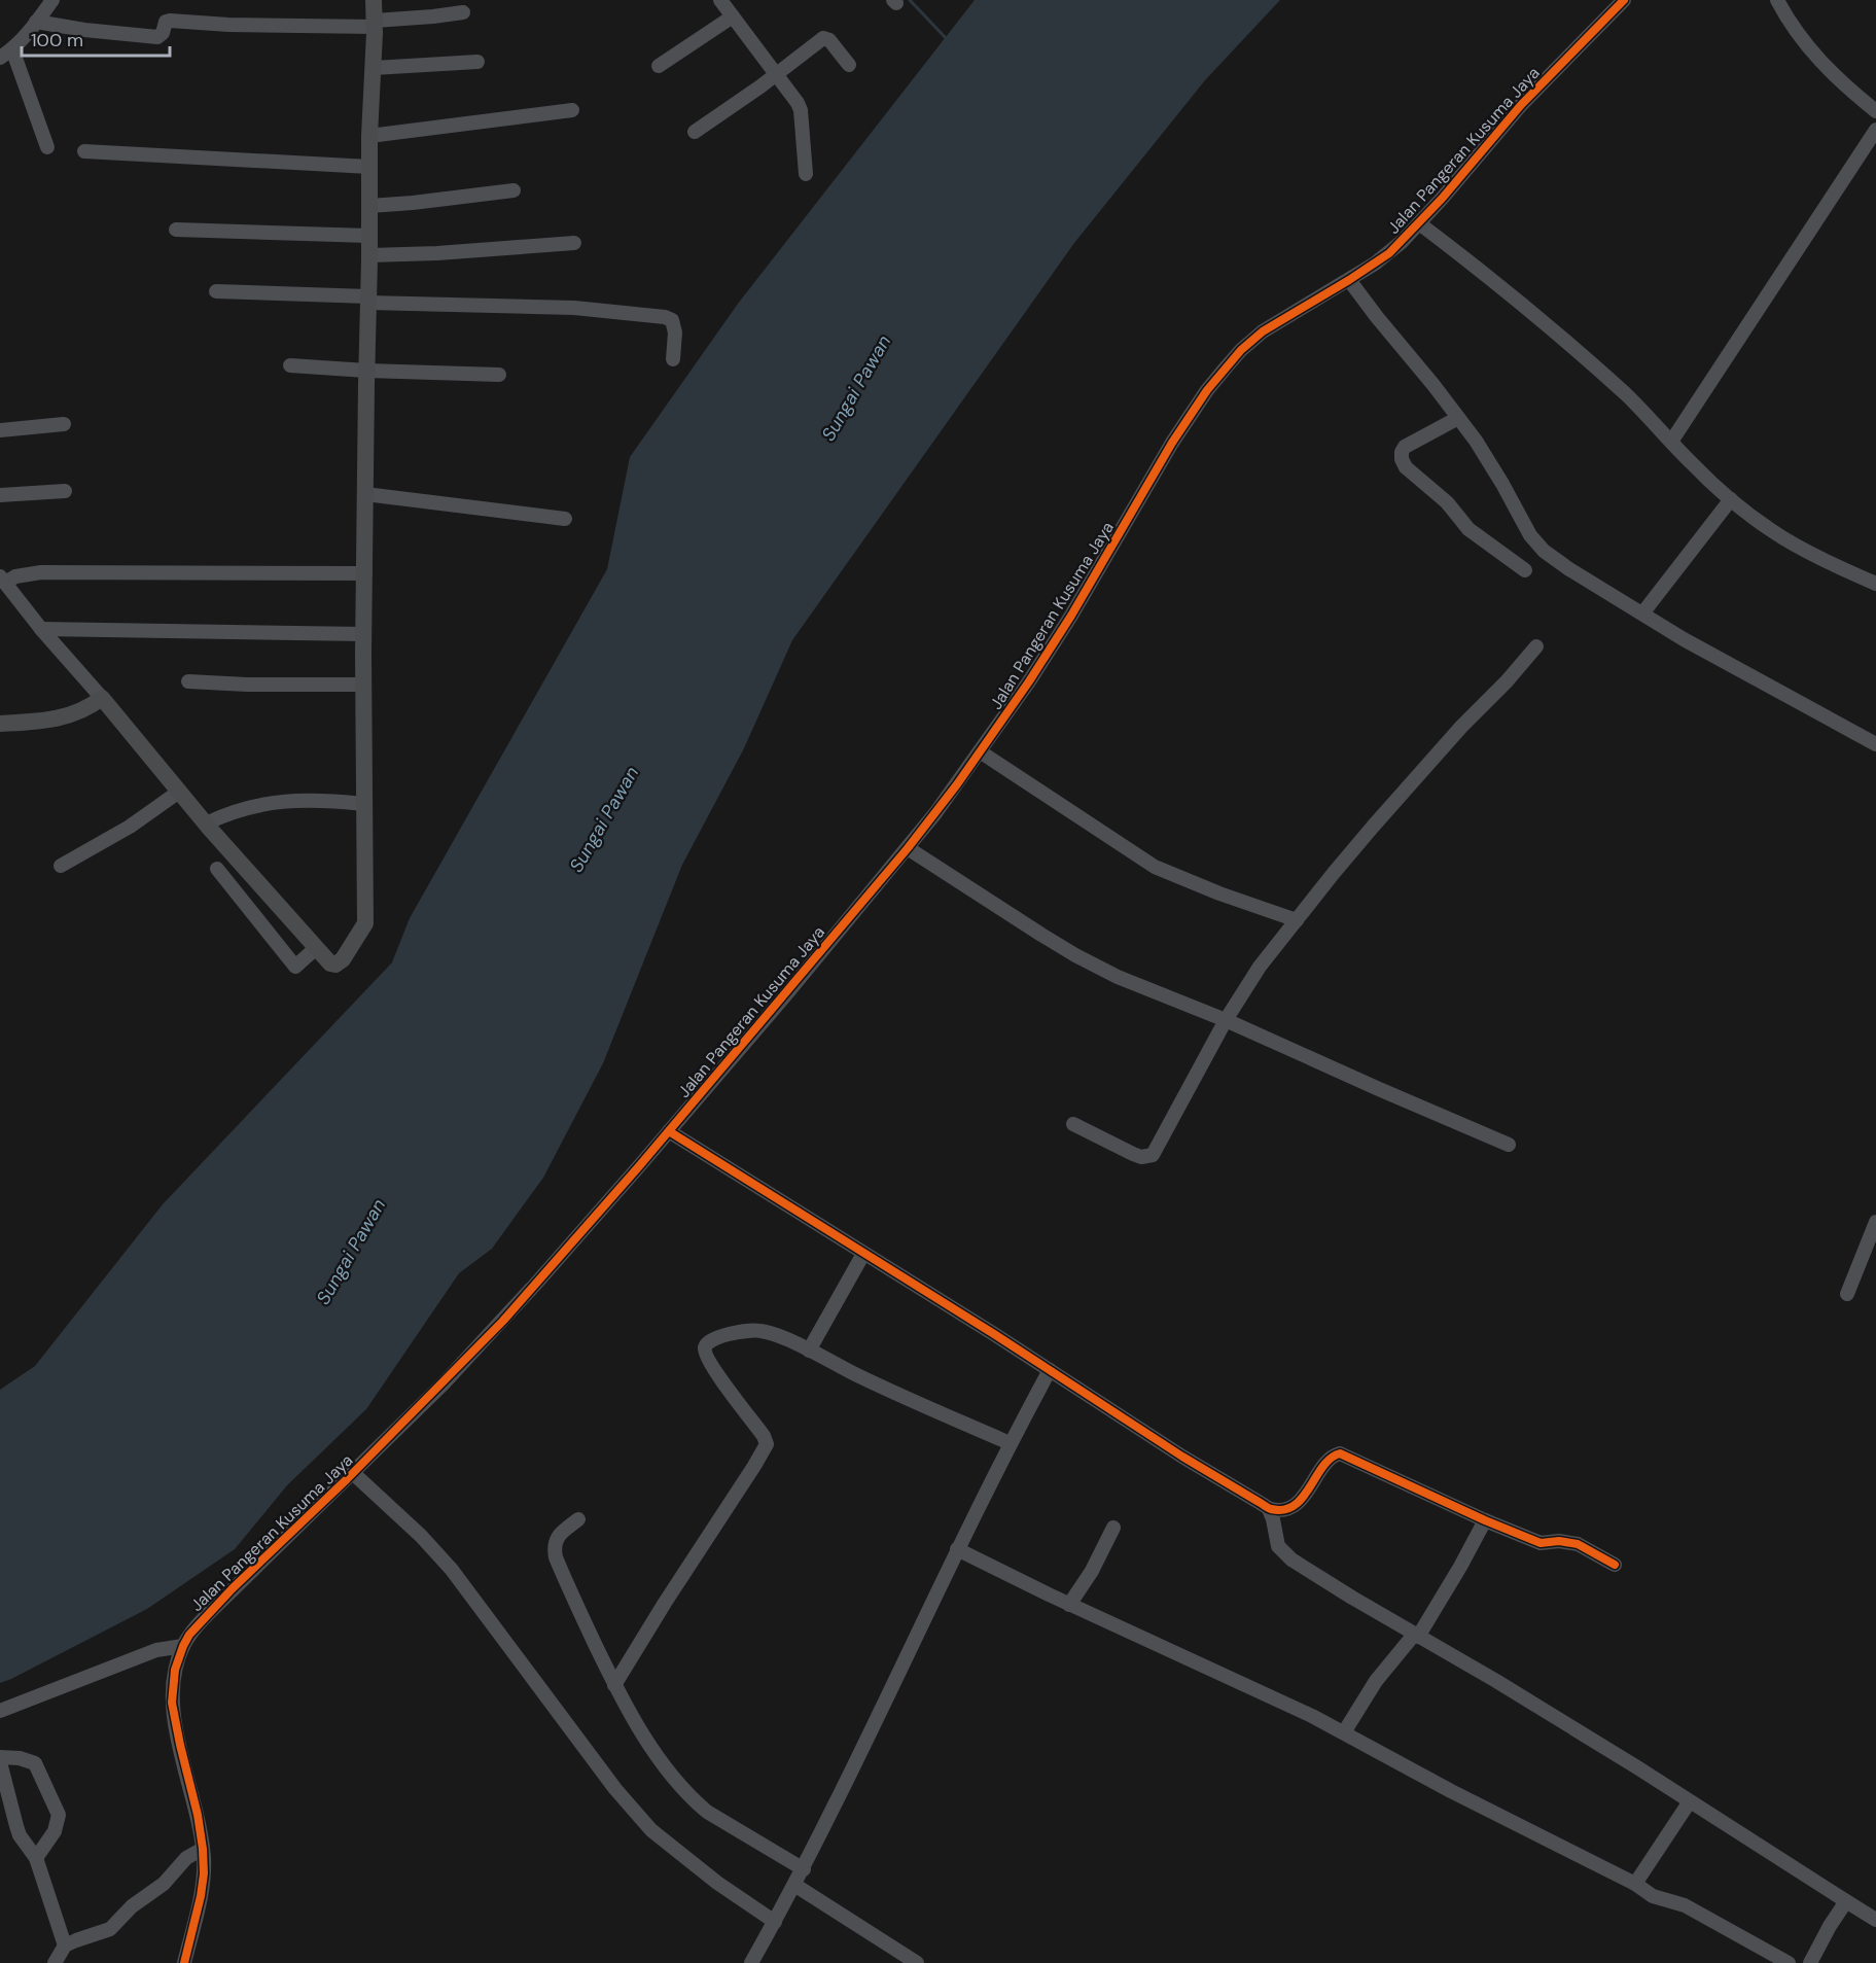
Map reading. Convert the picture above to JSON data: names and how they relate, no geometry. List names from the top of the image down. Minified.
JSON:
{"streets":{"street":["Jalan Pangeran Kusuma Jaya"]},"water":["Sungai Pawan"],"scale_bar":"100 m"}
